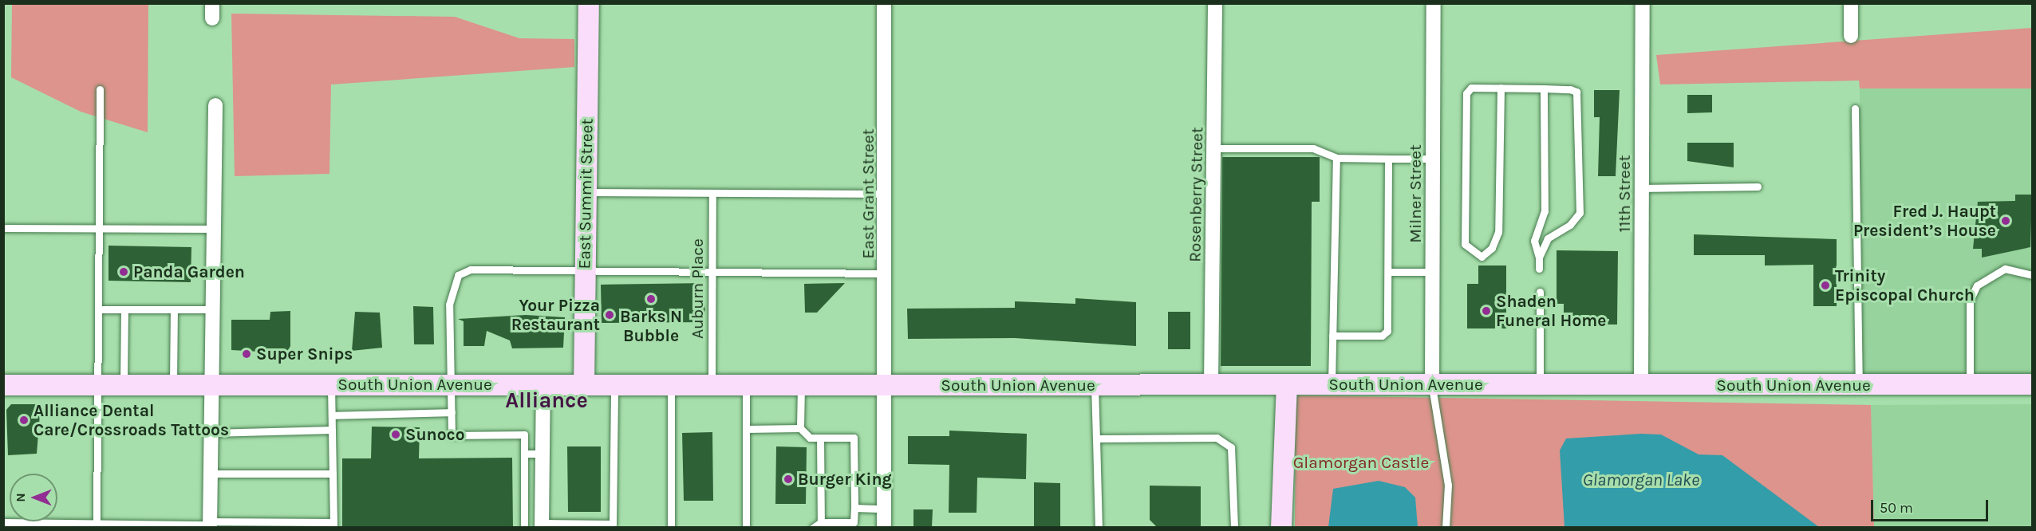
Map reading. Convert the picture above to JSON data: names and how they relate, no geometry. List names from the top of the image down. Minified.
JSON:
{"streets":{"main road":["East Summit Street","South Union Avenue"],"street":["East Grant Street","Milner Street","11th Street","Rosenberry Street"],"lane":["Auburn Place"]},"crossings":[["East Summit Street","South Union Avenue"],["East Grant Street","South Union Avenue"],["Milner Street","South Union Avenue"],["11th Street","South Union Avenue"],["Rosenberry Street","South Union Avenue"],["Auburn Place","South Union Avenue"]],"districts":["Alliance"],"water":["Glamorgan Lake"],"parks":["Glamorgan Castle"],"places":["Fred J. Haupt President’s House","Panda Garden","Trinity Episcopal Church","Barks N Bubble","Shaden Funeral Home","Your Pizza Restaurant","Super Snips","Alliance Dental Care/Crossroads Tattoos","Sunoco","Burger King"],"scale_bar":"50 m","north":"left"}
